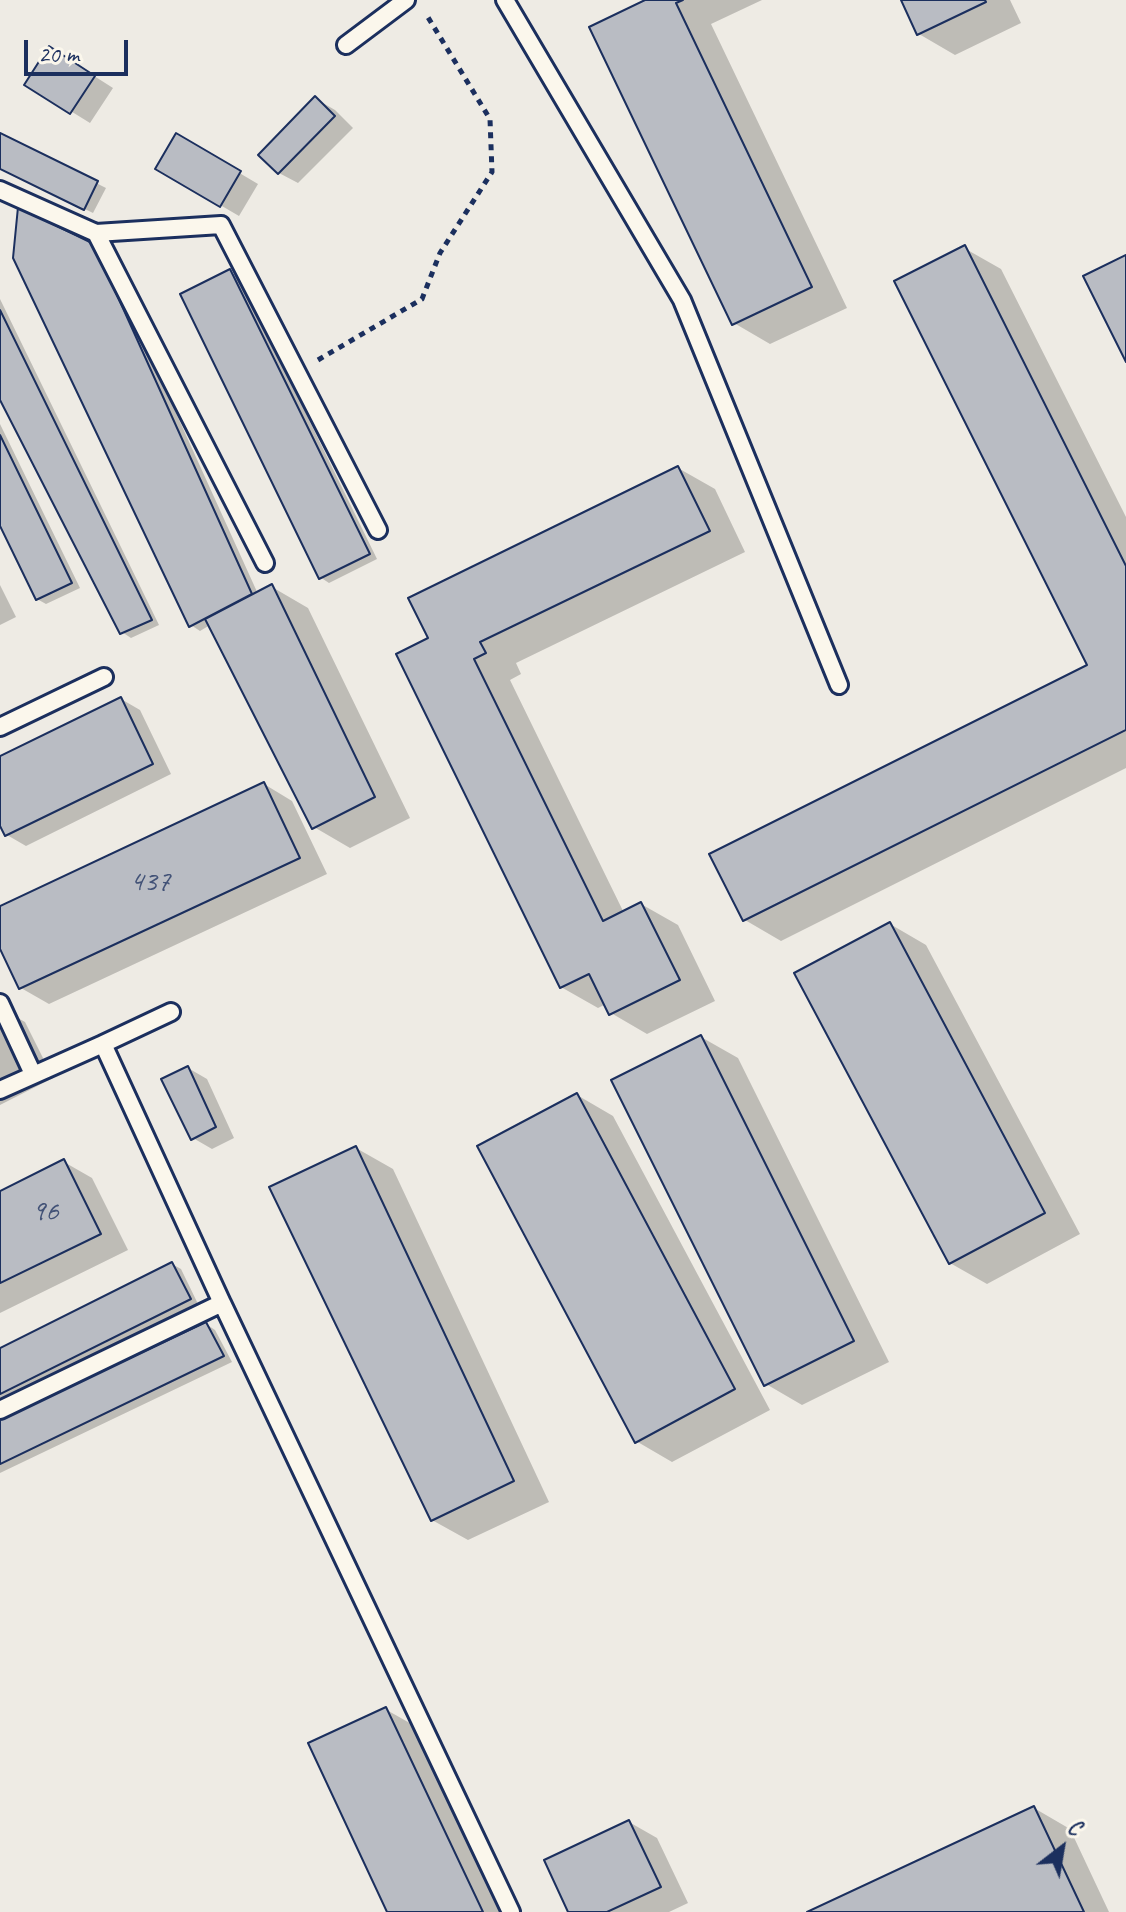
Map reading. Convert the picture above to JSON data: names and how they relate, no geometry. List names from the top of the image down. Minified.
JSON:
{"house_numbers":["437","96"],"scale_bar":"20 m","north":"top right"}
